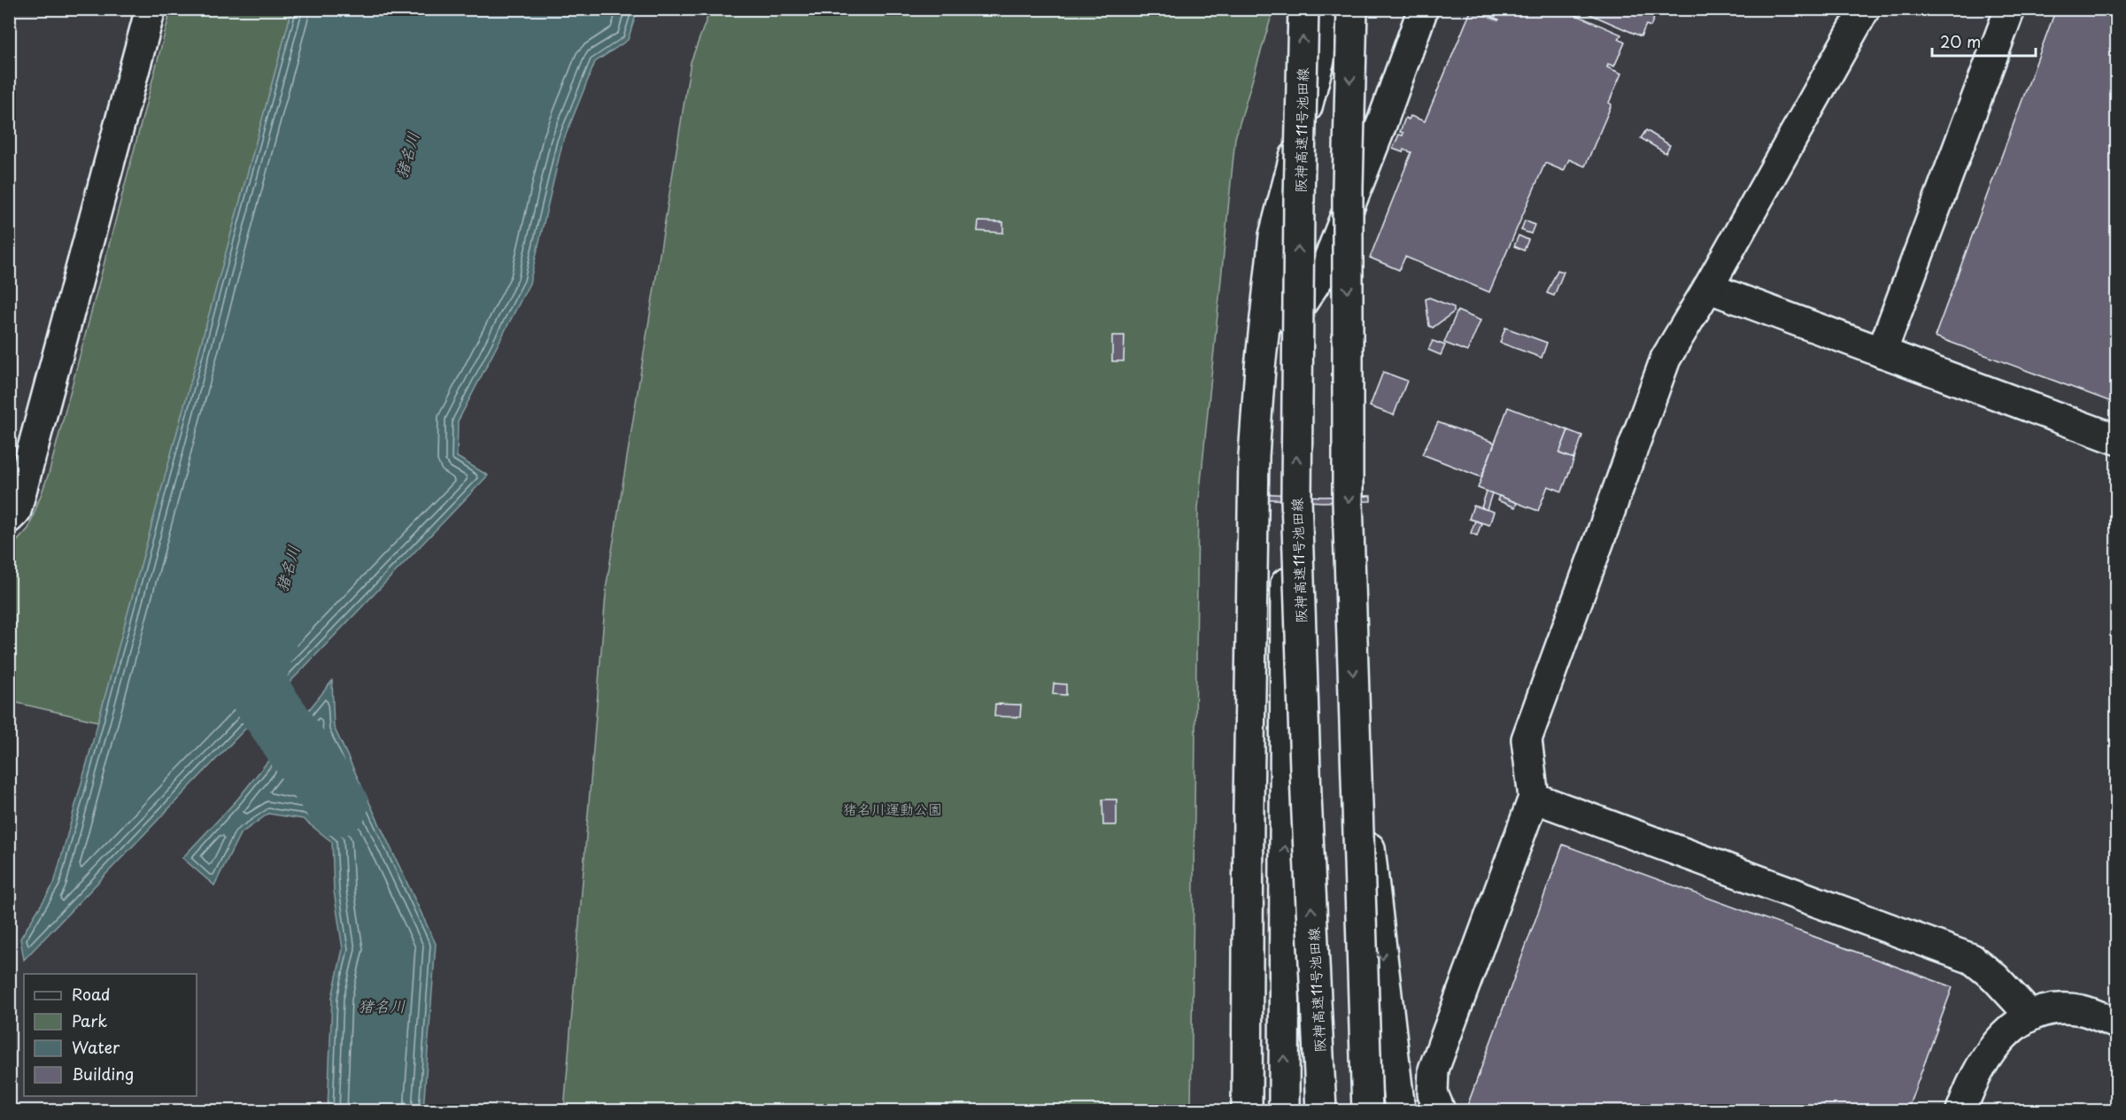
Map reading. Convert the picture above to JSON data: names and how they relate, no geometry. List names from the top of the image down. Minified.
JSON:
{"streets":{"main road":["阪神高速11号池田線"]},"water":["猪名川"],"parks":["猪名川運動公園"],"legend":["Road","Park","Water","Building"],"scale_bar":"20 m"}
